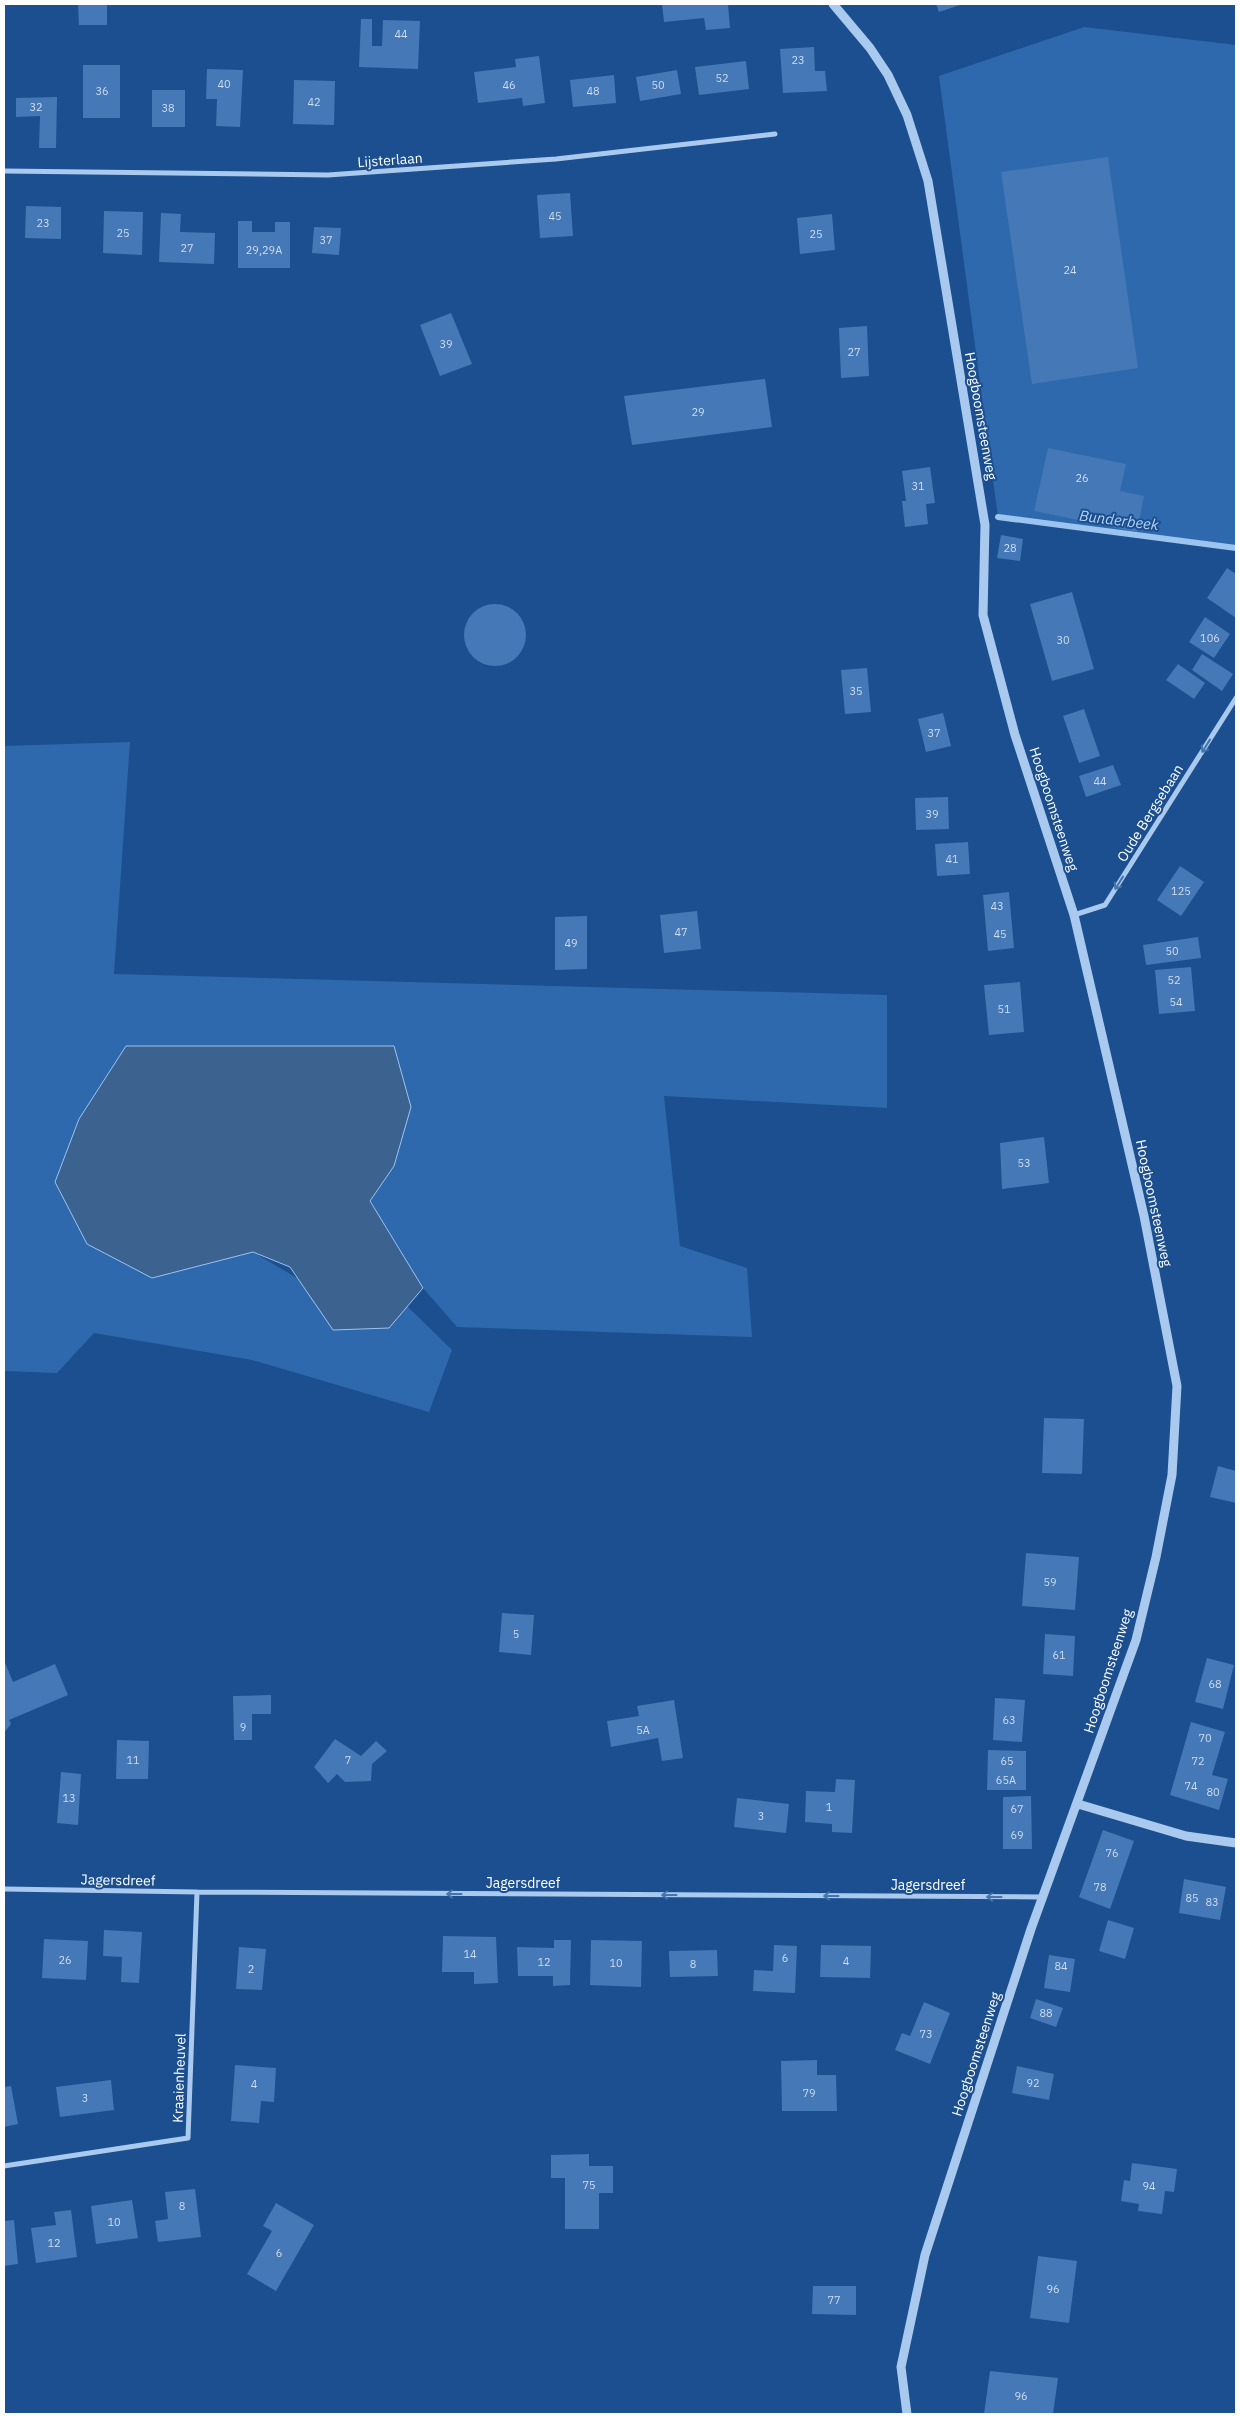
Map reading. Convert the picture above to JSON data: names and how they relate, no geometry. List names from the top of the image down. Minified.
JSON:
{"streets":{"street":["Lijsterlaan","Hoogboomsteenweg","Oude Bergsebaan","Jagersdreef","Kraaienheuvel"]},"crossings":[["Hoogboomsteenweg","Oude Bergsebaan"],["Hoogboomsteenweg","Jagersdreef"],["Jagersdreef","Kraaienheuvel"]],"one_way":["Oude Bergsebaan","Jagersdreef"],"water":["Bunderbeek"],"house_numbers":["44","23","52","40","46","50","36","48","42","32","38","45","23","25","25","37","27","29,29A","24","39","27","29","26","31","28","106","30","35","37","44","39","41","125","43","47","45","49","50","52","54","51","53","59","5","61","68","63","9","5A","70","11","7","65","72","65A","74","80","13","1","67","3","69","76","78","85","83","14","6","26","4","12","10","8","84","2","88","73","92","4","79","3","75","94","8","10","12","6","96","77","96"]}
